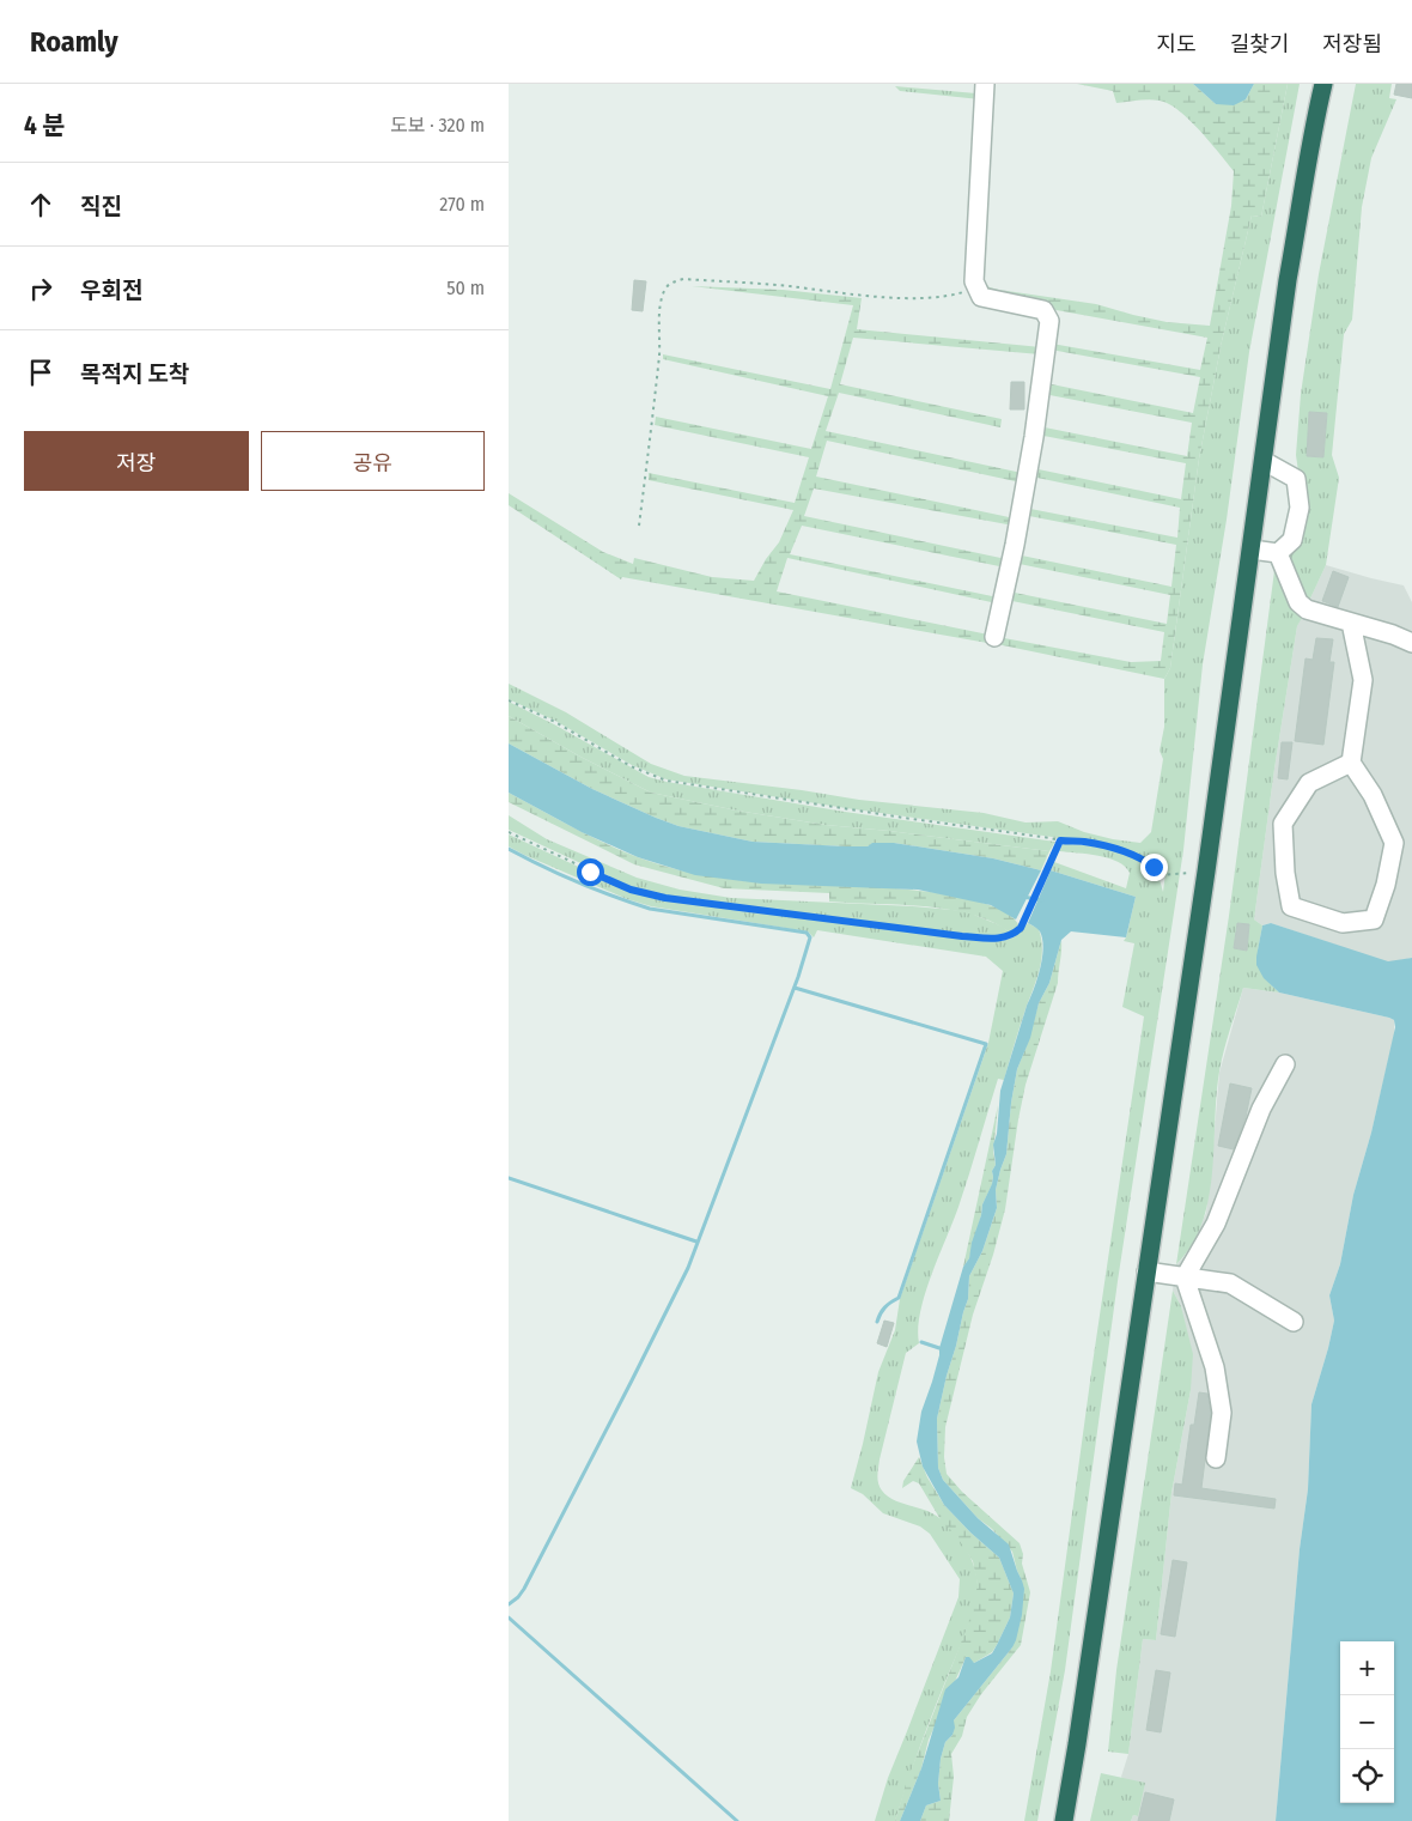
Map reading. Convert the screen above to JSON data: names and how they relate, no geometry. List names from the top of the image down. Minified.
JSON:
{"page":{"header":"Roamly","nav":["지도","길찾기","저장됨"],"heading":["4 분","도보 · 320 m"],"list":[["직진","270 m"],["우회전","50 m"],"목적지 도착"],"buttons":["저장","공유"],"map_buttons":["+","−"]}}
